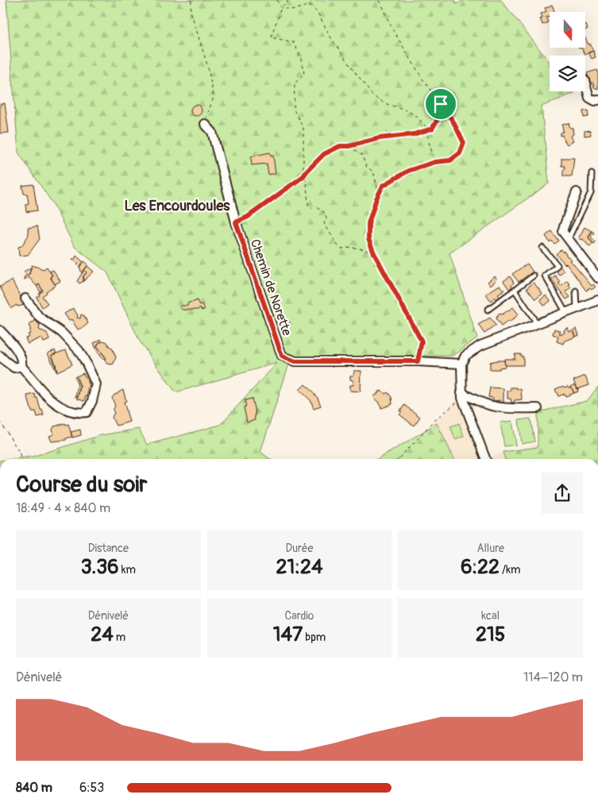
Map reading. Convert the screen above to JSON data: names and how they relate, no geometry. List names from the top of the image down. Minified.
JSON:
{"streets":{"street":["Chemin de Norette"]},"districts":["Les Encourdoules"],"north":"bottom","page":{"heading":["Course du soir","18:49 · 4 × 840 m"],"stats":[["Distance","3.36 km"],["Durée","21:24"],["Allure","6:22 /km"],["Dénivelé","24 m"],["Cardio","147 bpm"],["kcal","215"]],"chart":["Dénivelé","114–120 m"],"list":[{"name":"840 m","note":"6:53"}]}}
